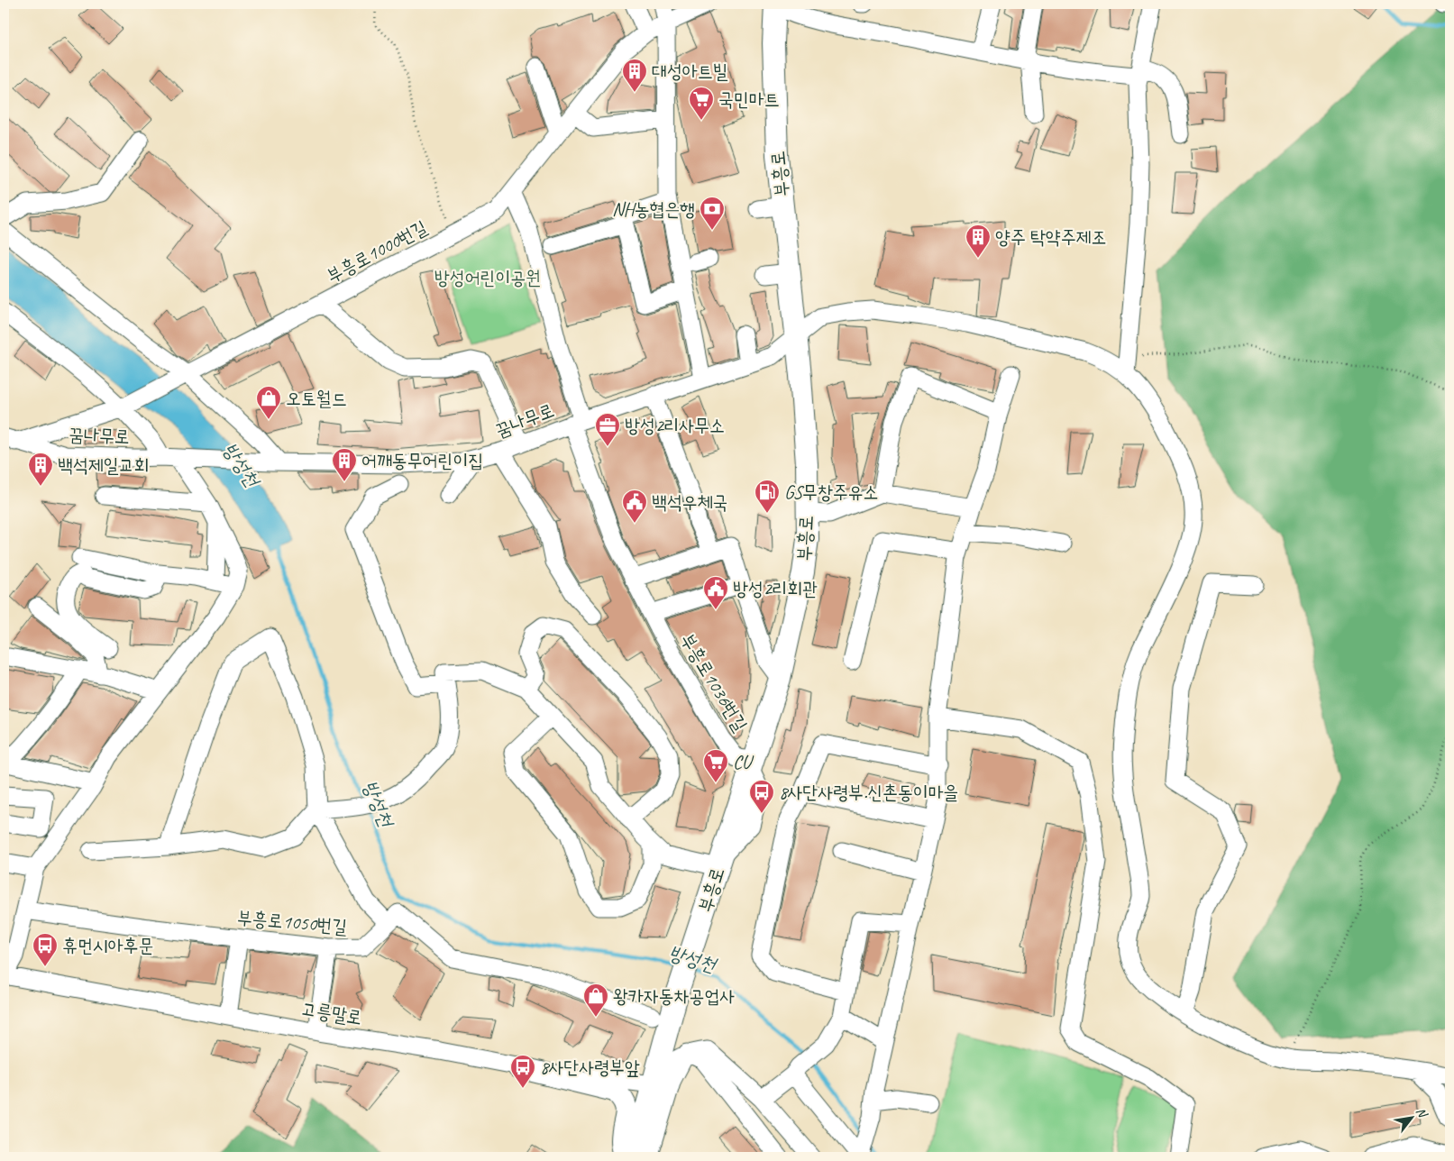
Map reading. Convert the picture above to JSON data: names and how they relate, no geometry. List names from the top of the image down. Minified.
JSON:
{"streets":{"main road":["부흥로"],"street":["부흥로1000번길","꿈나무로","부흥로1036번길","부흥로1050번길","고릉말로"]},"crossings":[["부흥로","꿈나무로"],["부흥로","부흥로1036번길"],["부흥로","고릉말로"],["부흥로1000번길","꿈나무로"],["부흥로1000번길","부흥로1036번길"],["꿈나무로","부흥로1036번길"]],"water":["방성천"],"parks":["방성어린이공원"],"places":{"building":["대성아트빌","양주 탁약주제조","어깨동무어린이집","백석제일교회"],"supermarket":["국민마트","CU"],"bank":["NH농협은행"],"shop":["오토월드","왕카자동차공업사"],"office":["방성2리사무소"],"fuel station":["GS무창주유소"],"public building":["백석우체국","방성2리회관"],"bus stop":["8사단사령부.신촌동이마을","휴먼시아후문","8사단사령부앞"]},"north":"top right"}
